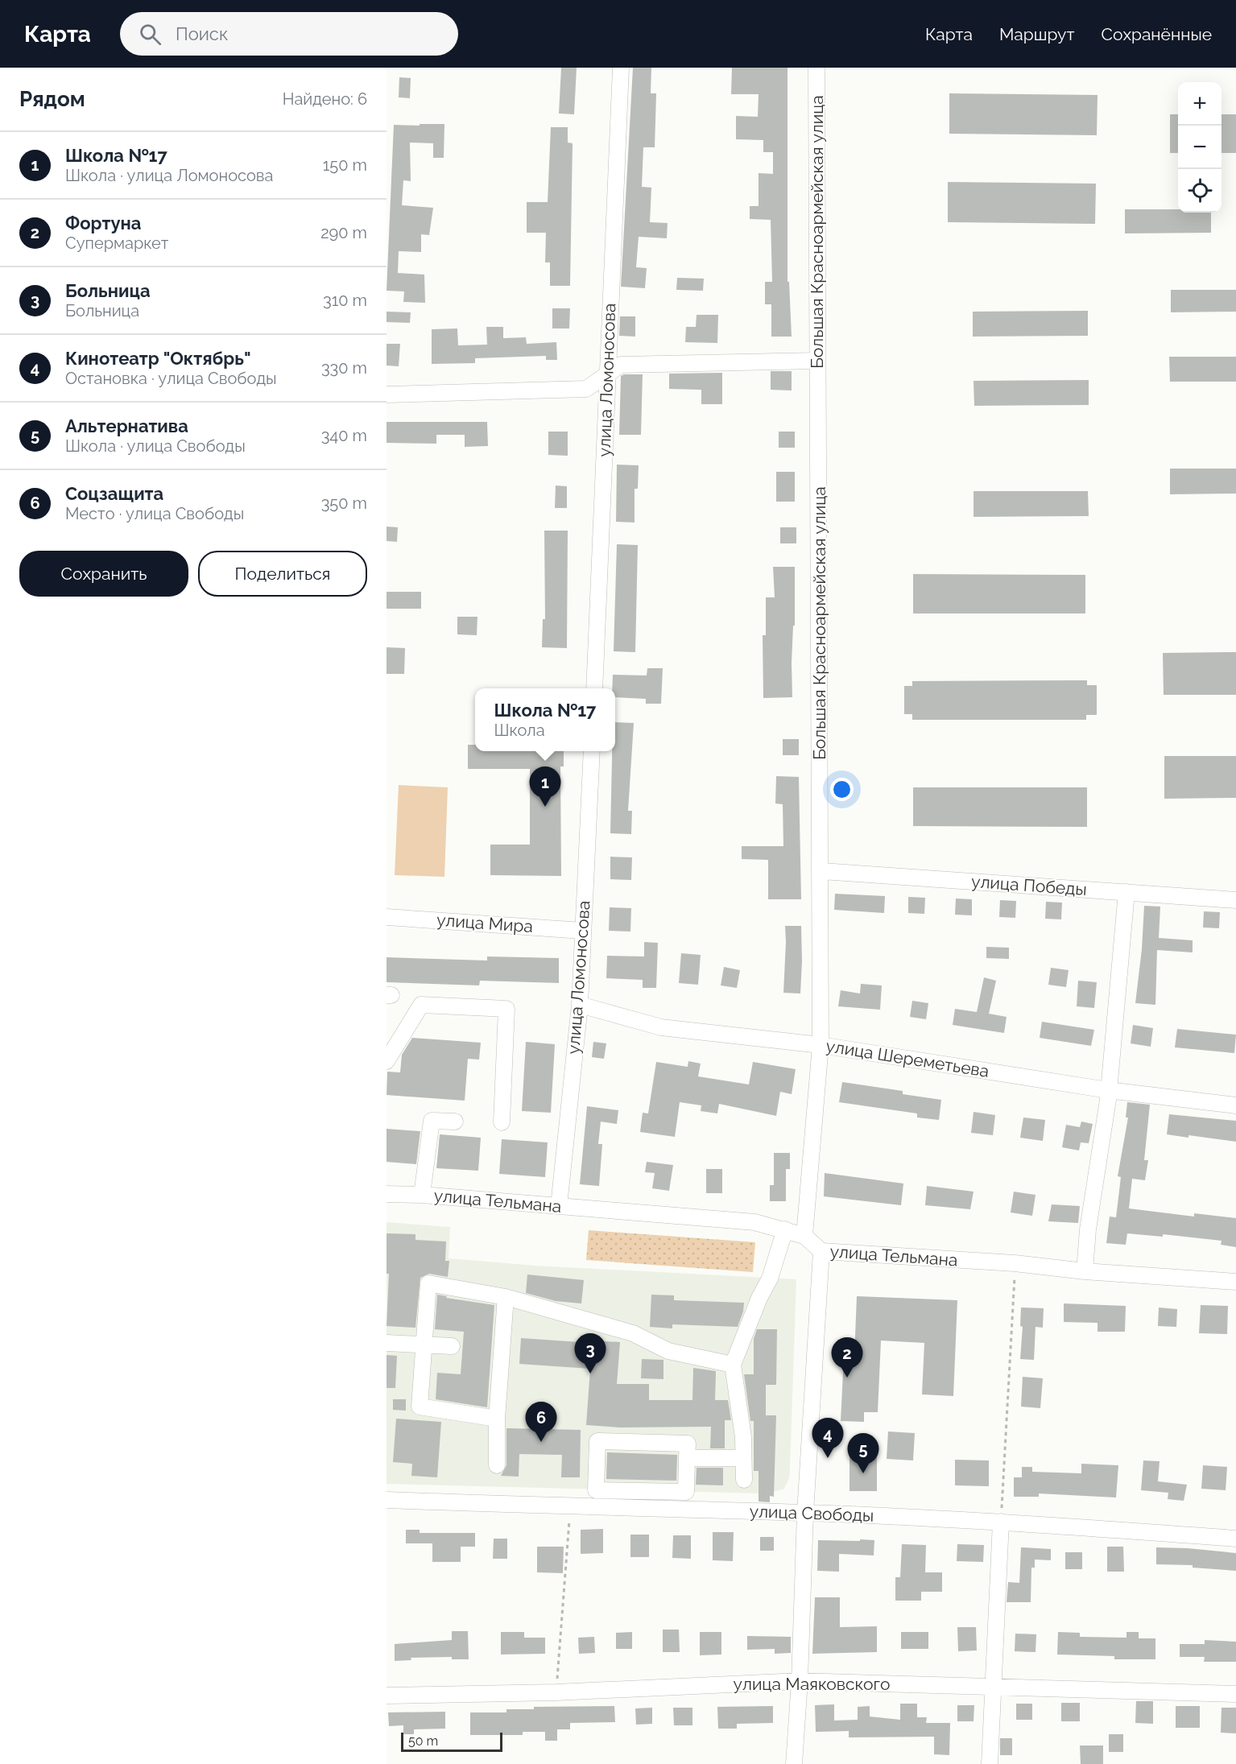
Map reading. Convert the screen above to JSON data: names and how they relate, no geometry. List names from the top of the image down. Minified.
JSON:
{"streets":{"street":["Большая Красноармейская улица","улица Ломоносова","улица Победы","улица Мира","улица Шереметьева","улица Тельмана","улица Свободы","улица Маяковского"]},"crossings":[["Большая Красноармейская улица","улица Победы"],["Большая Красноармейская улица","улица Шереметьева"],["Большая Красноармейская улица","улица Тельмана"],["улица Ломоносова","улица Мира"],["улица Ломоносова","улица Шереметьева"],["улица Ломоносова","улица Тельмана"]],"scale_bar":"50 m","page":{"header":"Карта","search":"Поиск","nav":["Карта","Маршрут","Сохранённые"],"heading":["Рядом","Найдено: 6"],"map_buttons":["+","−"],"list":[{"mark":"1","name":"Школа №17","note":"Школа · улица Ломоносова","value":"150 m"},{"mark":"2","name":"Фортуна","note":"Супермаркет","value":"290 m"},{"mark":"3","name":"Больница","note":"Больница","value":"310 m"},{"mark":"4","name":"Кинотеатр \"Октябрь\"","note":"Остановка · улица Свободы","value":"330 m"},{"mark":"5","name":"Альтернатива","note":"Школа · улица Свободы","value":"340 m"},{"mark":"6","name":"Соцзащита","note":"Место · улица Свободы","value":"350 m"}],"buttons":["Сохранить","Поделиться"],"popup":["Школа №17","Школа"],"pins":["1","3","2","6","4","5"],"scale":"50 m"}}
